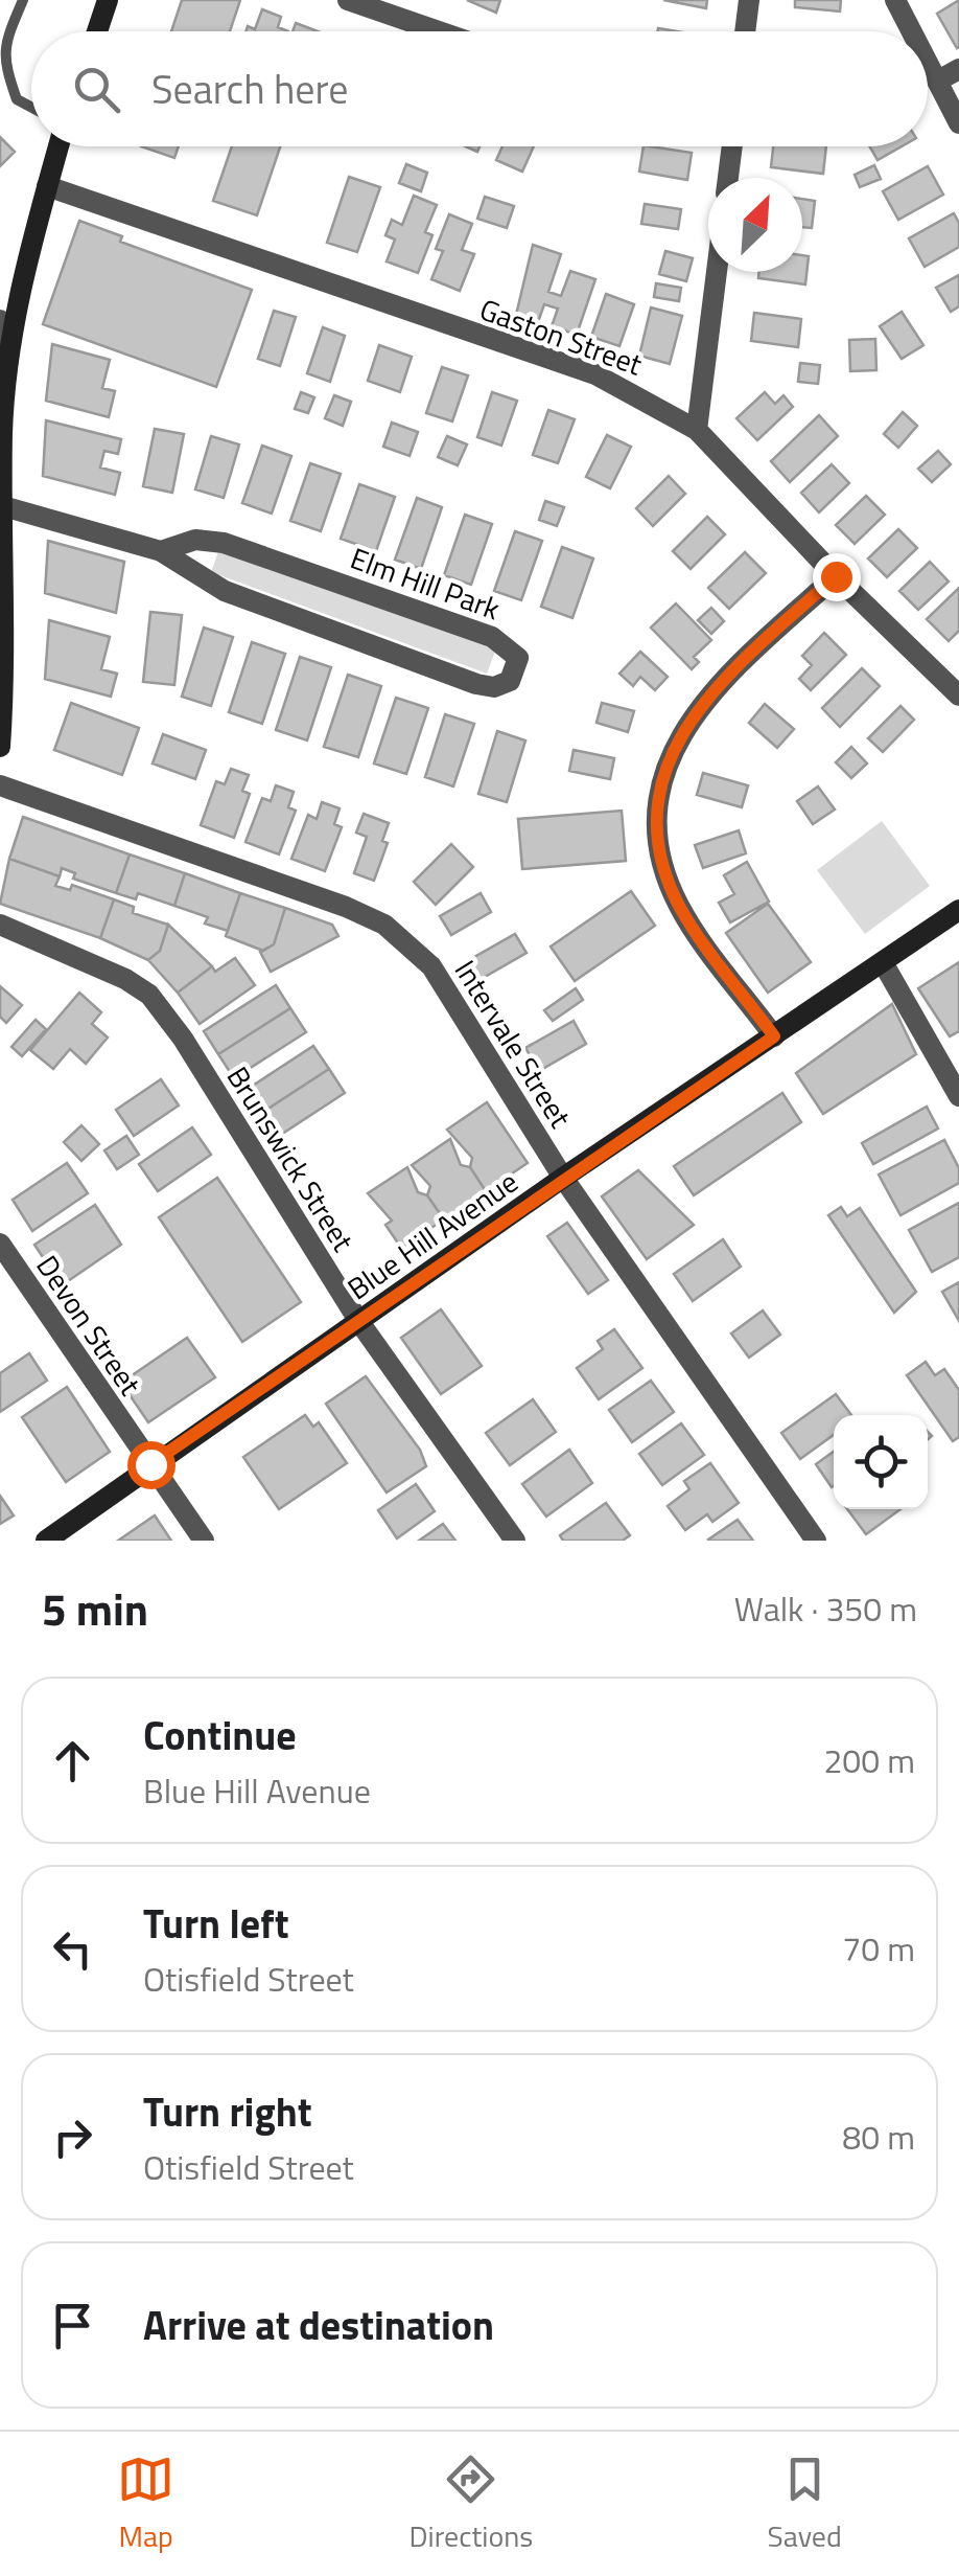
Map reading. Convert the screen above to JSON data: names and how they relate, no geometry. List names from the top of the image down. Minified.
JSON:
{"streets":{"main road":["Blue Hill Avenue"],"street":["Gaston Street","Elm Hill Park","Intervale Street","Brunswick Street","Devon Street"]},"crossings":[["Intervale Street","Blue Hill Avenue"],["Brunswick Street","Blue Hill Avenue"],["Blue Hill Avenue","Devon Street"]],"north":"top right","page":{"search":"Search here","heading":["5 min","Walk · 350 m"],"list":[["Continue","Blue Hill Avenue","200 m"],["Turn left","Otisfield Street","70 m"],["Turn right","Otisfield Street","80 m"],"Arrive at destination"],"nav":["Map","Directions","Saved"]}}
